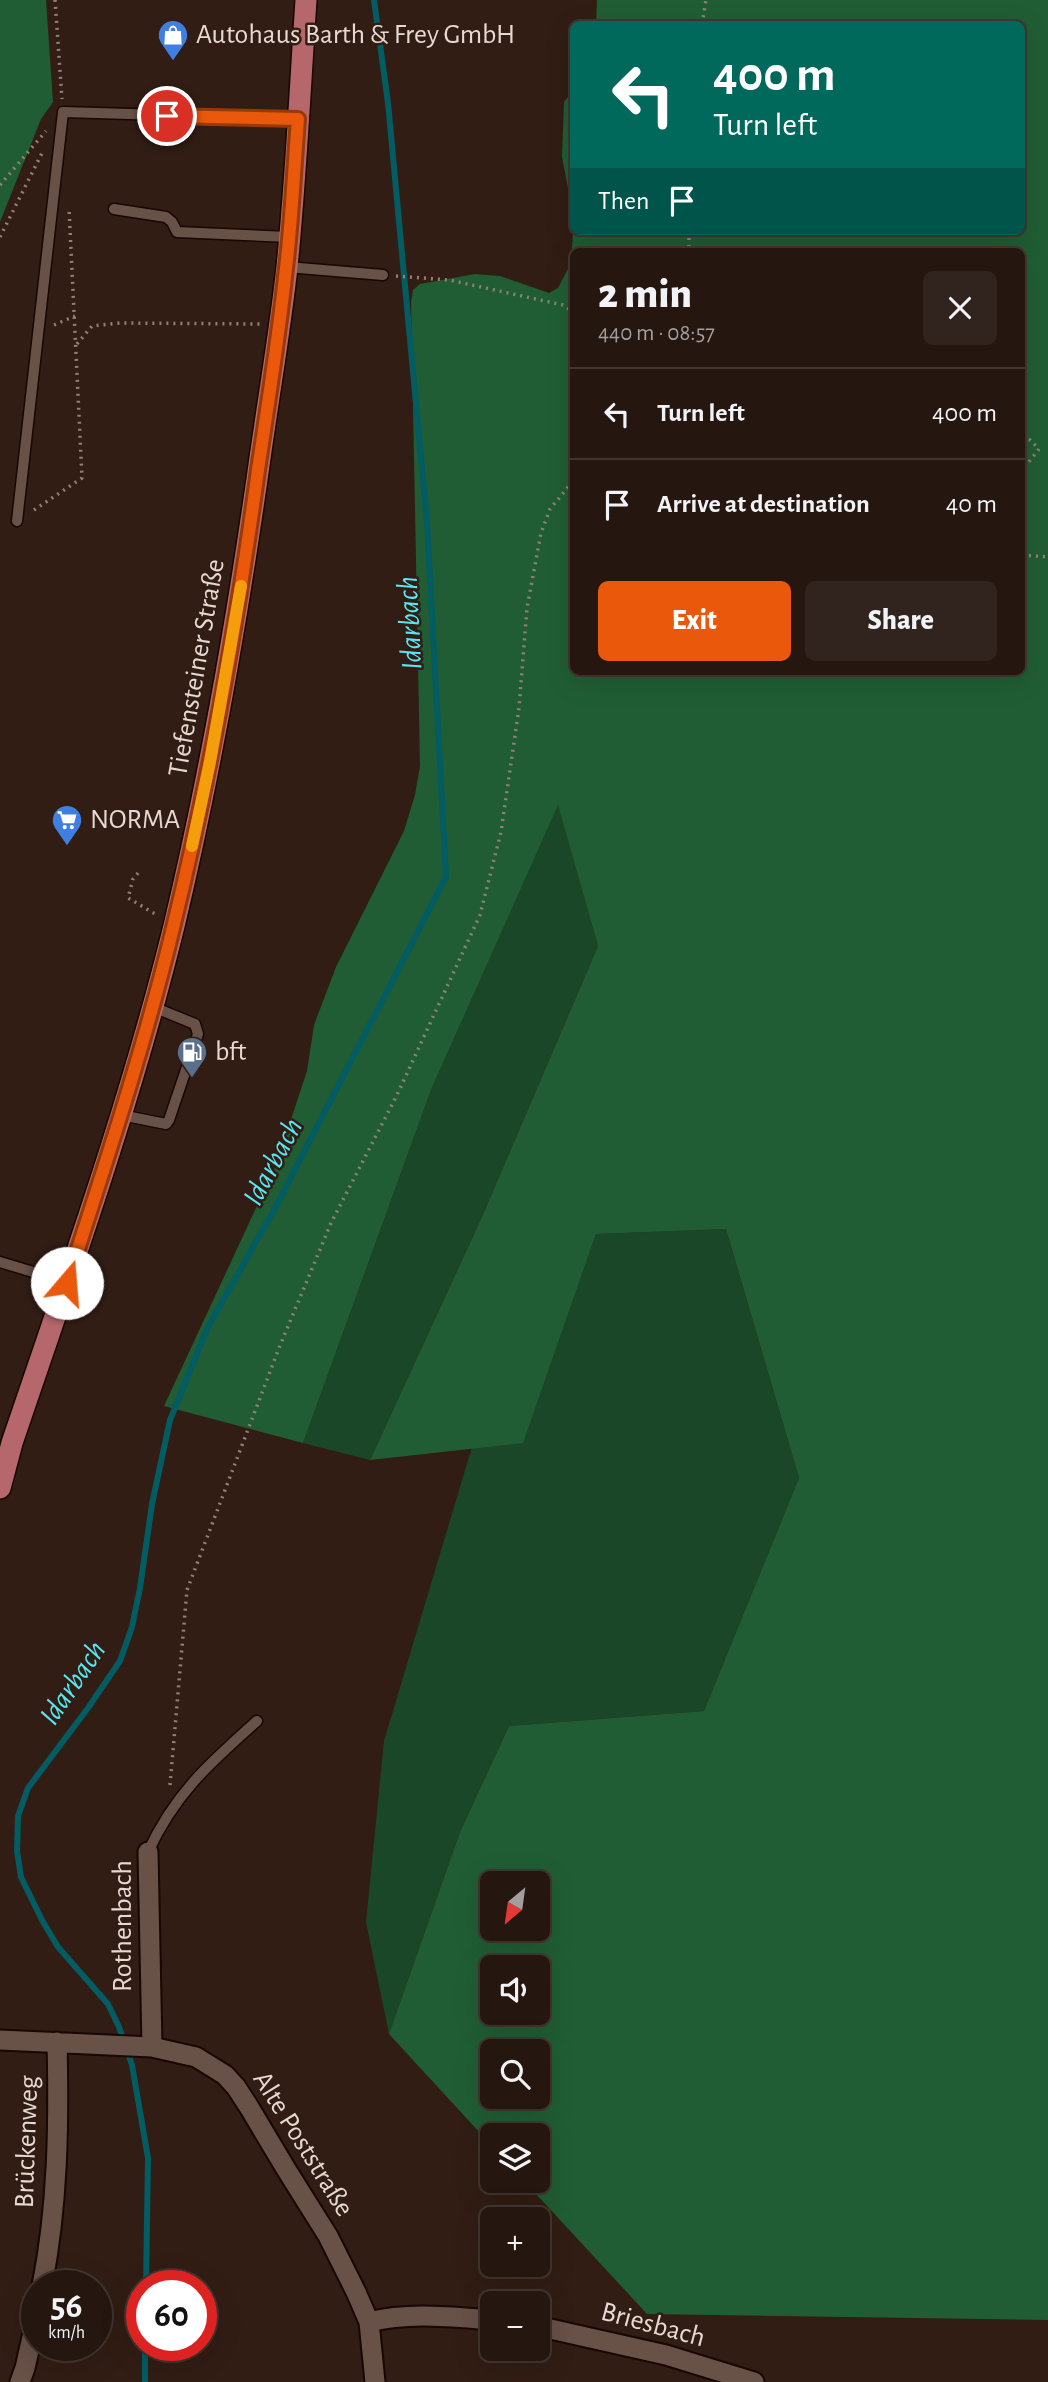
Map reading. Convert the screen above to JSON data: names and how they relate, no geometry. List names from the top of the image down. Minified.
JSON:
{"streets":{"main road":["Tiefensteiner Straße"],"street":["Rothenbach","Brückenweg","Alte Poststraße","Briesbach"]},"crossings":[["Rothenbach","Alte Poststraße"],["Brückenweg","Alte Poststraße"]],"water":["Idarbach"],"places":{"shop":["Autohaus Barth & Frey GmbH"],"supermarket":["NORMA"],"fuel station":["bft"]},"north":"bottom left","page":{"turn":["400 m","Turn left"],"then":"Then","heading":["2 min","440 m · 08:57"],"list":[{"name":"Turn left","value":"400 m"},{"name":"Arrive at destination","value":"40 m"}],"buttons":["Exit","Share"],"map_buttons":["+","−"],"speed":"56 km/h","limit":"60"}}
